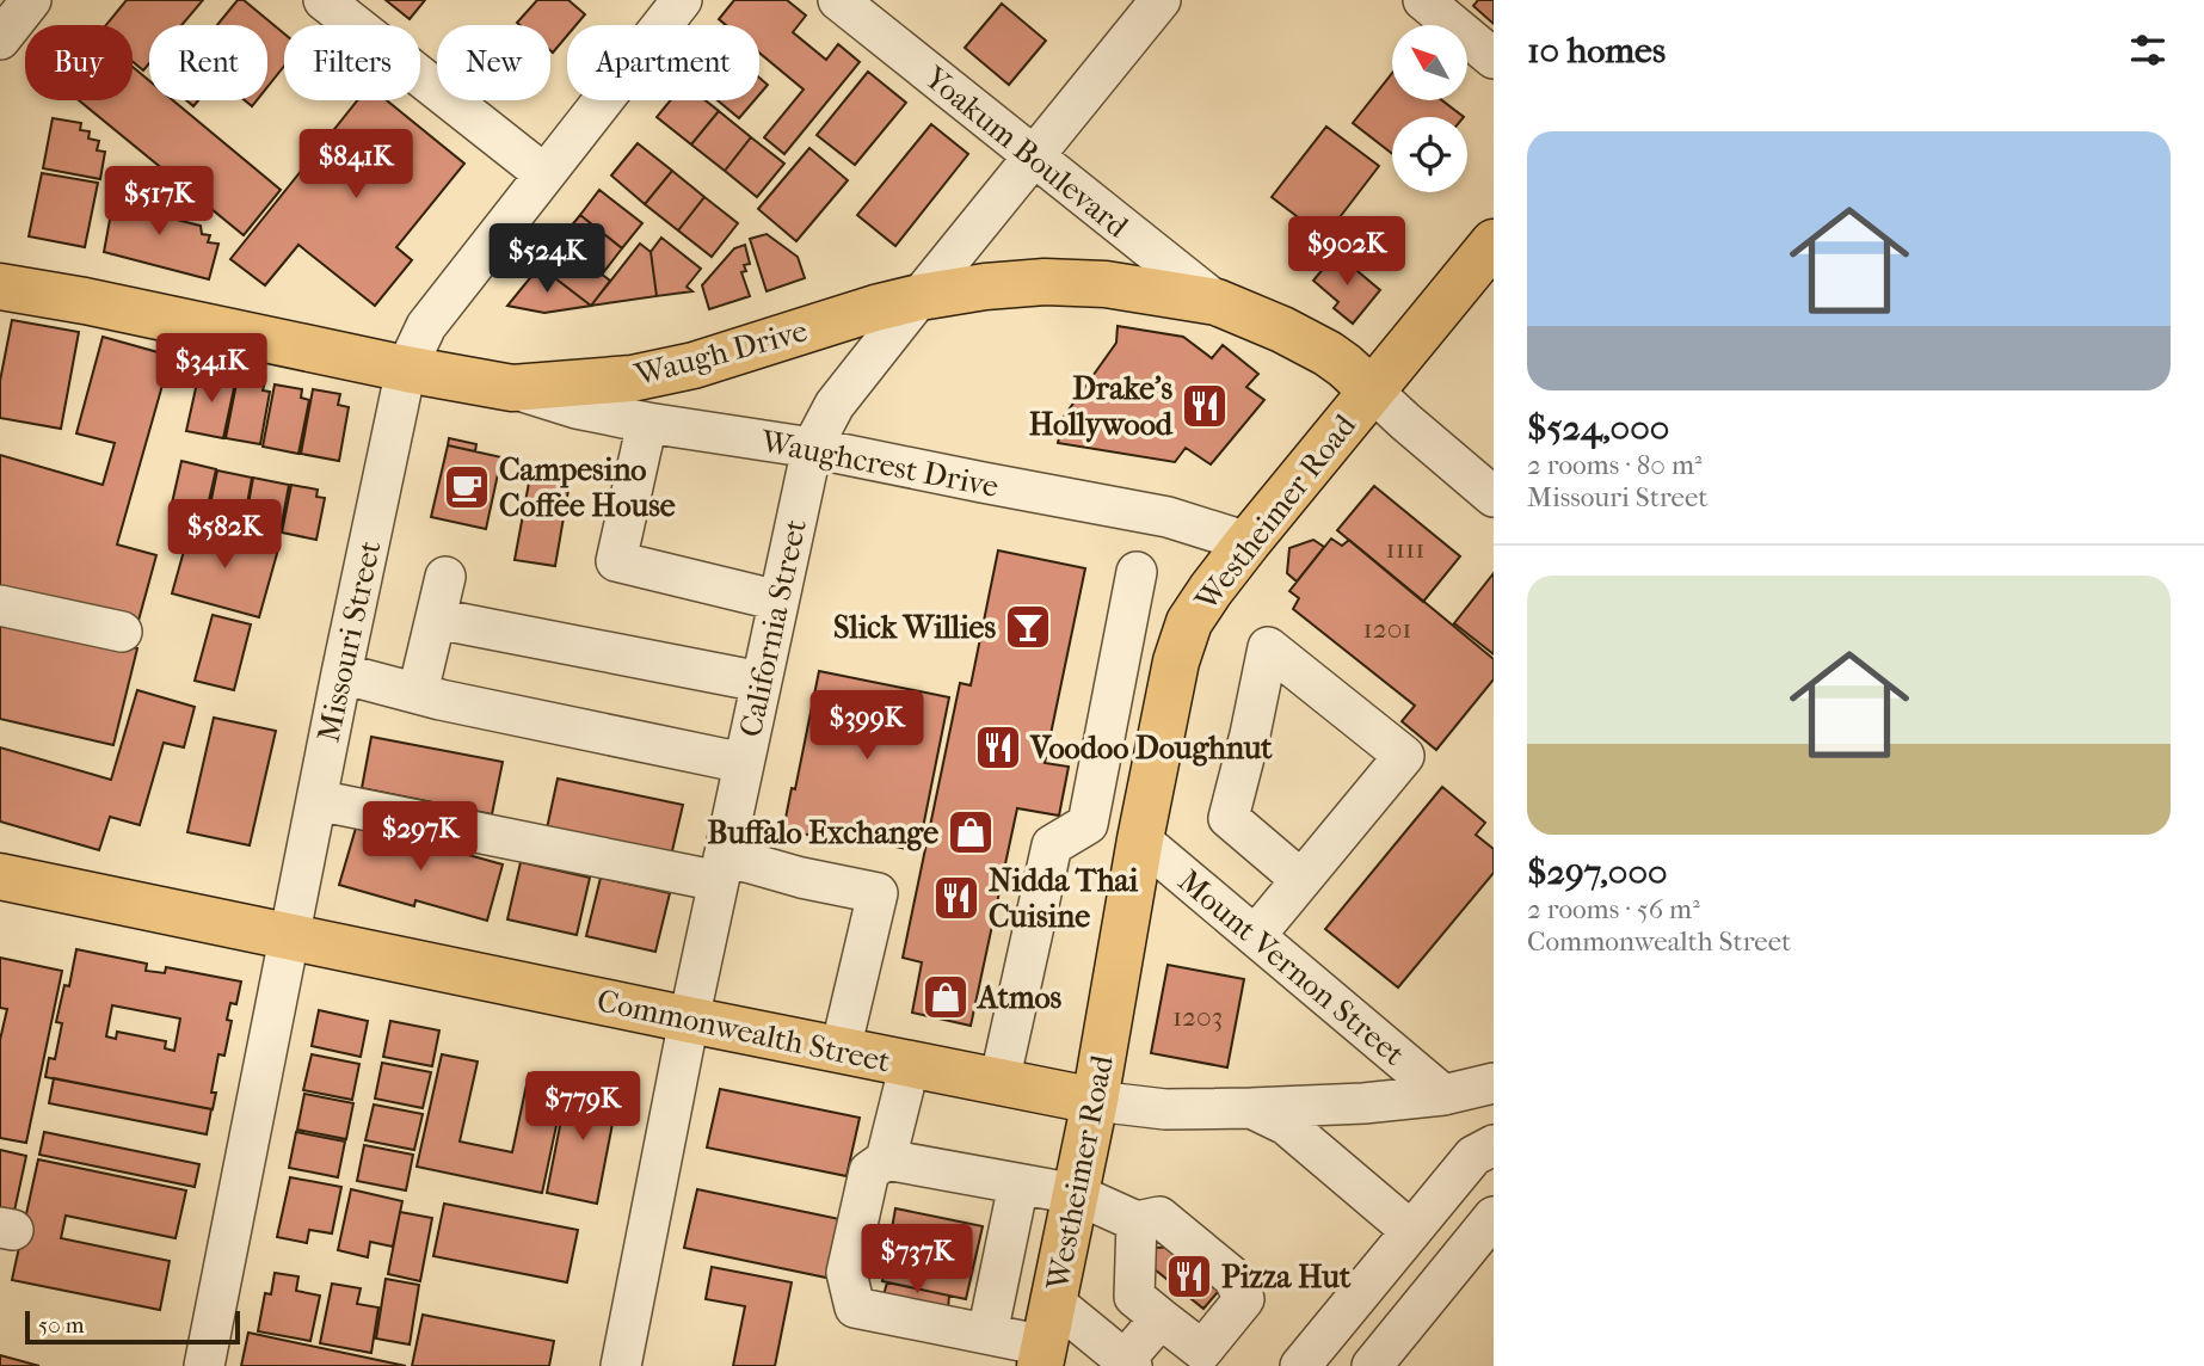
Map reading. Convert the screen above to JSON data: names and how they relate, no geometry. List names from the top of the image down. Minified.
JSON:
{"streets":{"main road":["Waugh Drive","Westheimer Road","Commonwealth Street"],"street":["Yoakum Boulevard","Waughcrest Drive","California Street","Missouri Street","Mount Vernon Street"]},"crossings":[["Yoakum Boulevard","Waugh Drive"],["Yoakum Boulevard","California Street"],["Waugh Drive","Waughcrest Drive"],["Waugh Drive","Westheimer Road"],["Waugh Drive","California Street"],["Waugh Drive","Missouri Street"],["Waughcrest Drive","Westheimer Road"],["Waughcrest Drive","California Street"],["Westheimer Road","Mount Vernon Street"],["Westheimer Road","Commonwealth Street"],["California Street","Commonwealth Street"],["Missouri Street","Commonwealth Street"],["Mount Vernon Street","Commonwealth Street"]],"places":{"restaurant":["Drake's Hollywood","Voodoo Doughnut","Nidda Thai Cuisine","Pizza Hut"],"cafe":["Campesino Coffee House"],"bar":["Slick Willies"],"shop":["Buffalo Exchange","Atmos"]},"house_numbers":["1111","1201","1203"],"scale_bar":"50 m","north":"top left","page":{"heading":"10 homes","chip":["Buy","Rent","Filters","New","Apartment"],"list":[{"name":"$524,000","note":"2 rooms · 80 m² · Missouri Street"},{"name":"$297,000","note":"2 rooms · 56 m² · Commonwealth Street"}],"price":["$841K","$517K","$902K","$524K","$341K","$582K","$399K","$297K","$779K","$737K"],"scale":"50 m"}}
